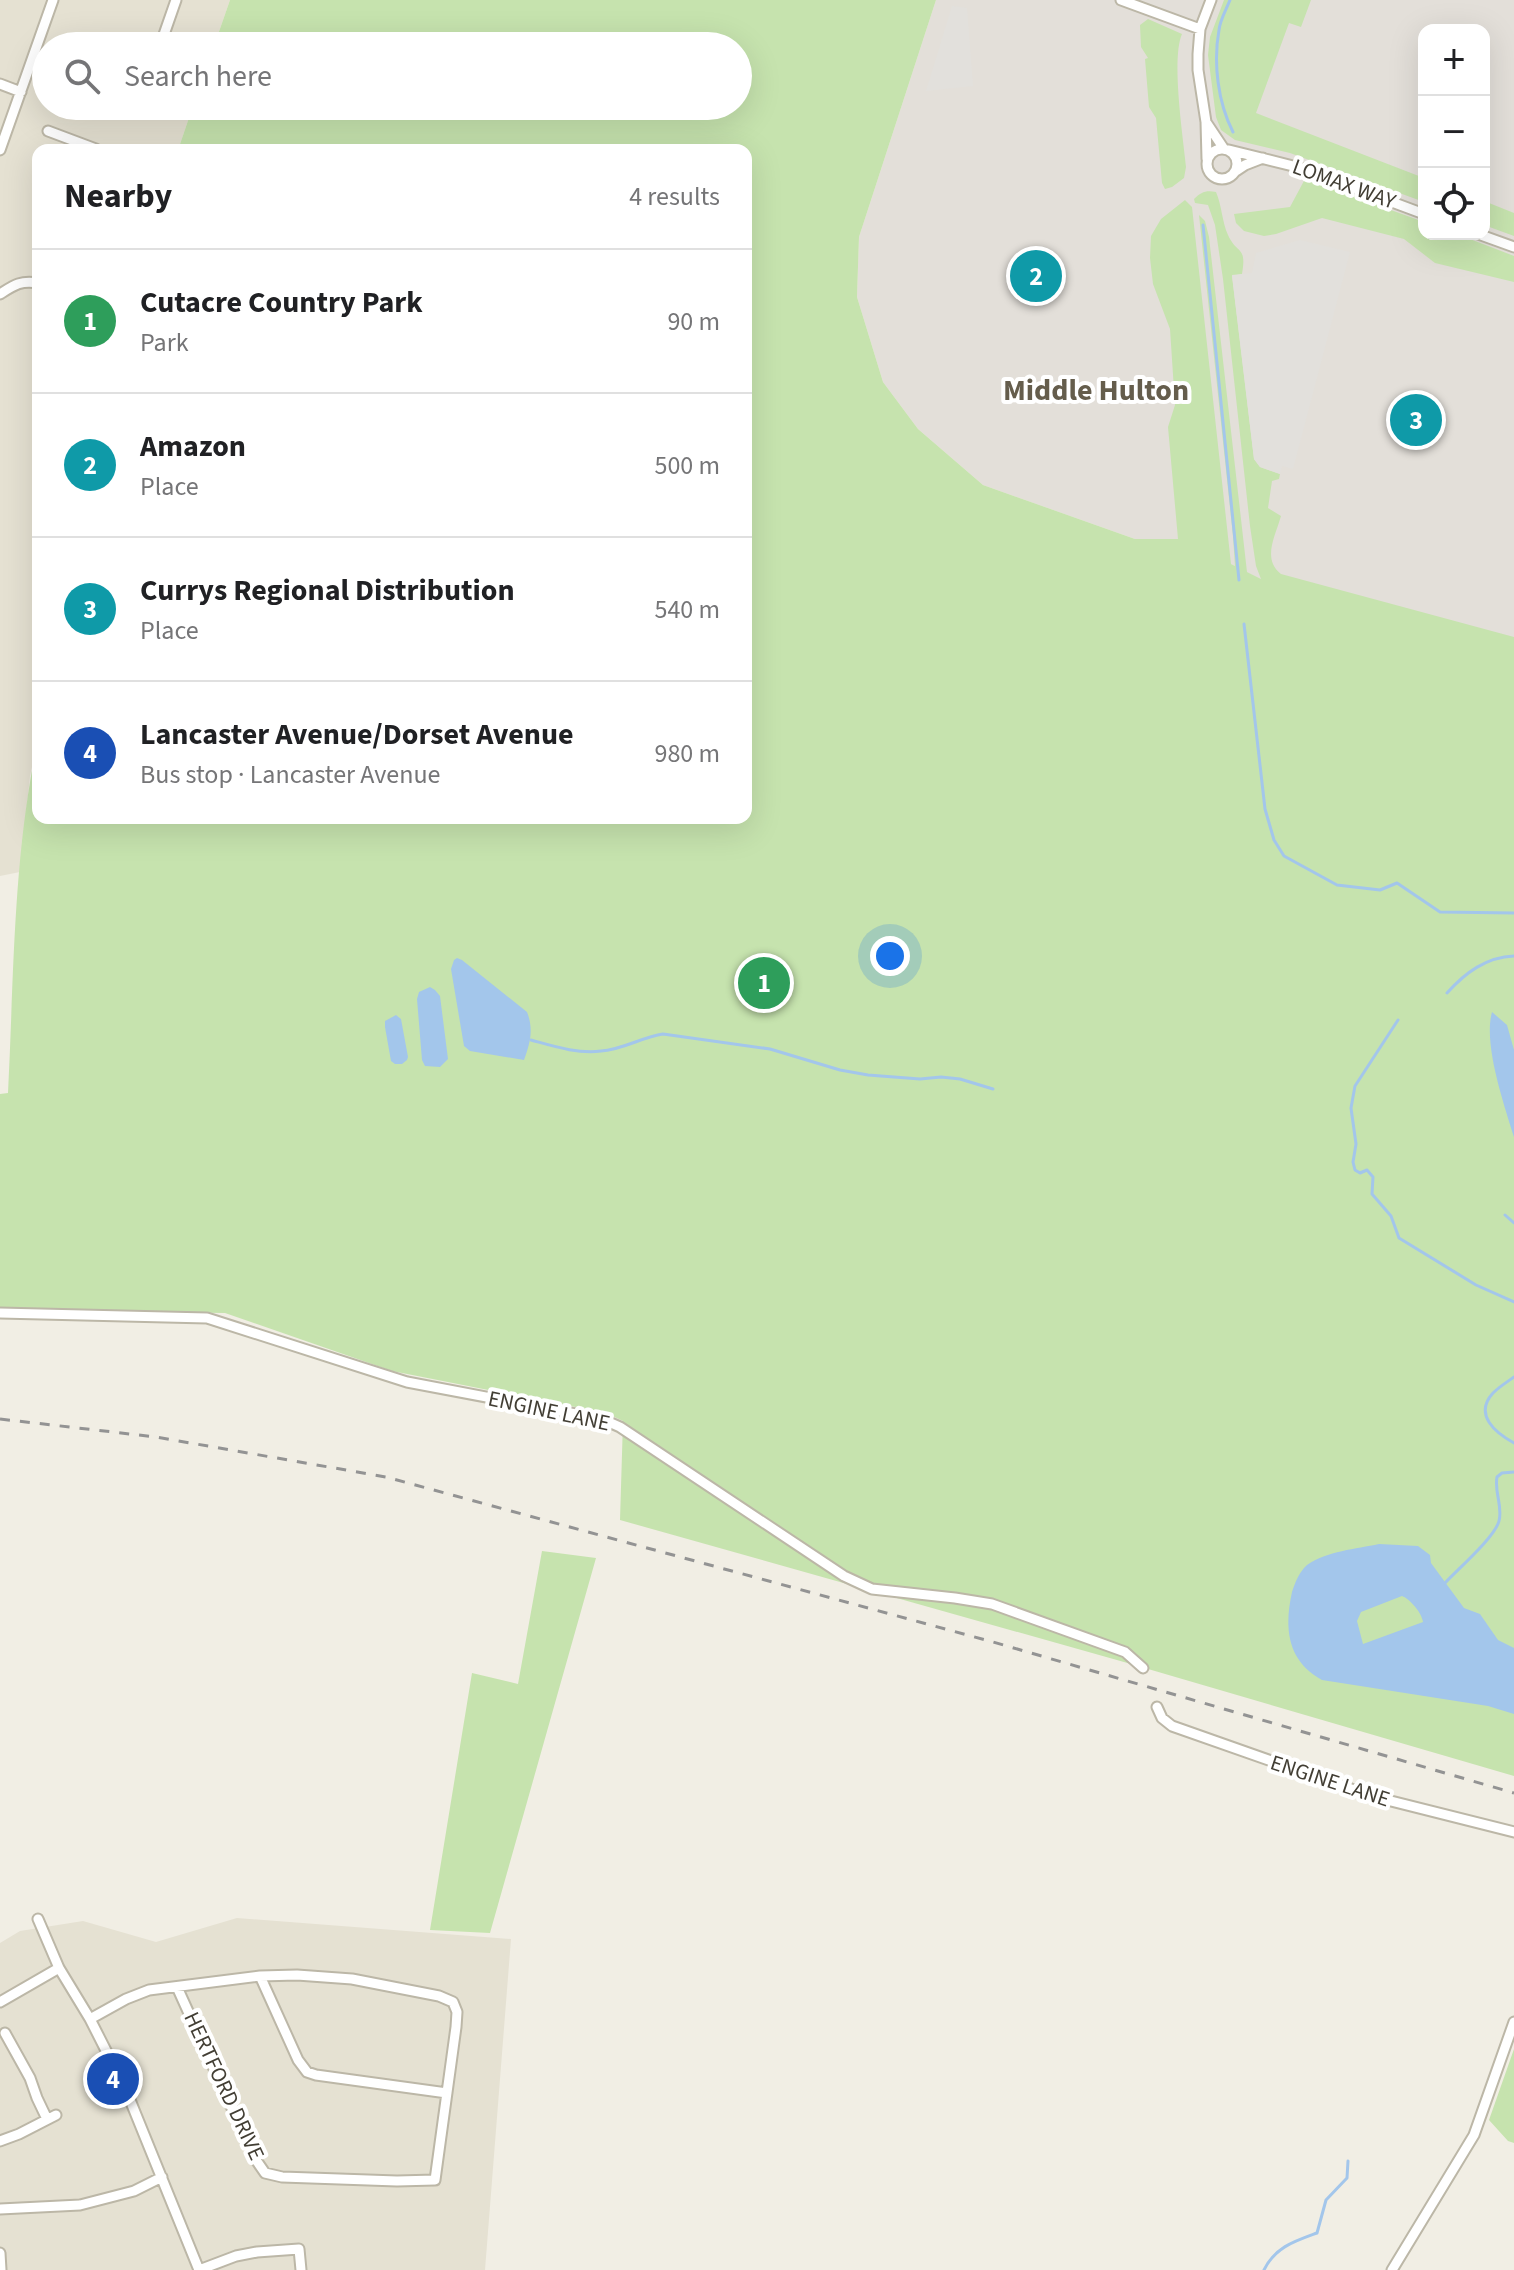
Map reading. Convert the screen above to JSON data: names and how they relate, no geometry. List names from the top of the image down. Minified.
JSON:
{"streets":{"street":["LOMAX WAY","ENGINE LANE","HERTFORD DRIVE"]},"districts":["Middle Hulton"],"page":{"map_buttons":["+","−"],"search":"Search here","heading":["Nearby","4 results"],"pins":["2","3","1","4"],"list":[{"mark":"1","name":"Cutacre Country Park","note":"Park","value":"90 m"},{"mark":"2","name":"Amazon","note":"Place","value":"500 m"},{"mark":"3","name":"Currys Regional Distribution","note":"Place","value":"540 m"},{"mark":"4","name":"Lancaster Avenue/Dorset Avenue","note":"Bus stop · Lancaster Avenue","value":"980 m"}]}}
